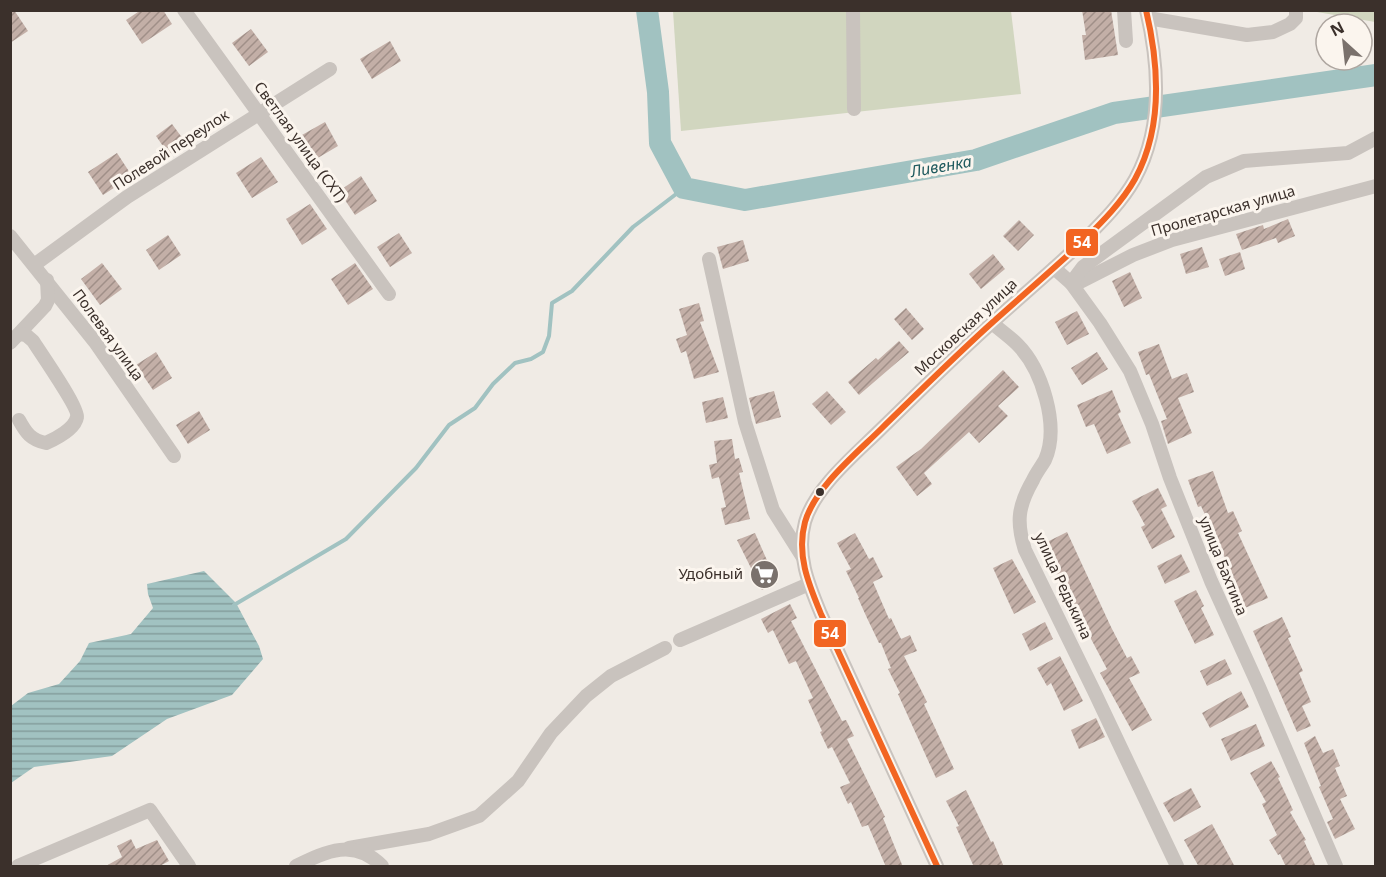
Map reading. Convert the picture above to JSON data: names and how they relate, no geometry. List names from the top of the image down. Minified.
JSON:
{"streets":{"street":["Светлая улица (СХТ)","Полевой переулок","Пролетарская улица","Московская улица","Полевая улица","улица Бахтина","улица Редькина"]},"crossings":[["Светлая улица (СХТ)","Полевой переулок"],["Полевой переулок","Полевая улица"],["Пролетарская улица","улица Бахтина"],["Московская улица","улица Редькина"]],"water":["Ливенка"],"places":{"supermarket":["Удобный"]},"lines":["transit line 54"],"north":"top left"}
